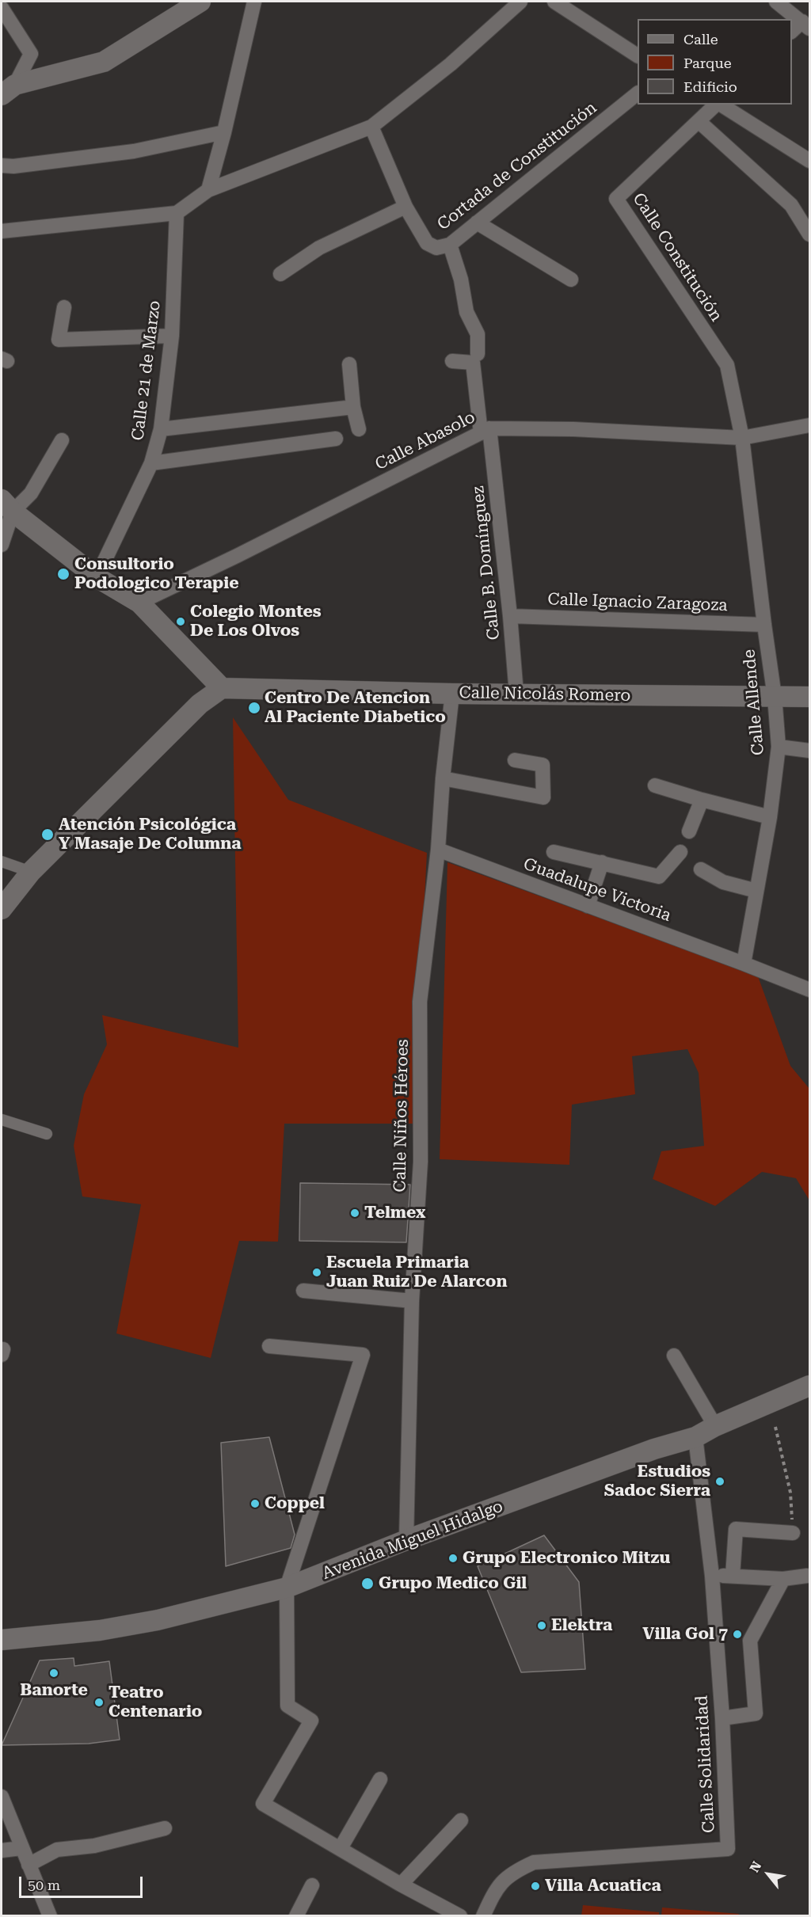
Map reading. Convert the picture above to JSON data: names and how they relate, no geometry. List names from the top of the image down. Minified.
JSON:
{"streets":{"main road":["Calle Nicolás Romero","Avenida Miguel Hidalgo"],"street":["Cortada de Constitución","Calle Constitución","Calle 21 de Marzo","Calle Abasolo","Calle B. Domínguez","Calle Ignacio Zaragoza","Calle Allende","Guadalupe Victoria","Calle Niños Héroes","Calle Solidaridad"]},"crossings":[["Calle Constitución","Calle Abasolo"],["Calle Constitución","Calle Allende"],["Calle Abasolo","Calle B. Domínguez"],["Calle Abasolo","Calle Allende"],["Calle B. Domínguez","Calle Ignacio Zaragoza"],["Calle B. Domínguez","Calle Nicolás Romero"],["Calle Ignacio Zaragoza","Calle Allende"],["Calle Nicolás Romero","Calle Allende"],["Calle Nicolás Romero","Calle Niños Héroes"],["Calle Allende","Guadalupe Victoria"],["Guadalupe Victoria","Calle Niños Héroes"],["Calle Niños Héroes","Avenida Miguel Hidalgo"],["Avenida Miguel Hidalgo","Calle Solidaridad"]],"places":["Consultorio Podologico Terapie","Colegio Montes De Los Olvos","Centro De Atencion Al Paciente Diabetico","Atención Psicológica Y Masaje De Columna","Telmex","Escuela Primaria Juan Ruiz De Alarcon","Estudios Sadoc Sierra","Coppel","Grupo Electronico Mitzu","Grupo Medico Gil","Elektra","Villa Gol 7","Banorte","Teatro Centenario","Villa Acuatica"],"legend":["Calle","Parque","Edificio"],"scale_bar":"50 m","north":"top left"}
